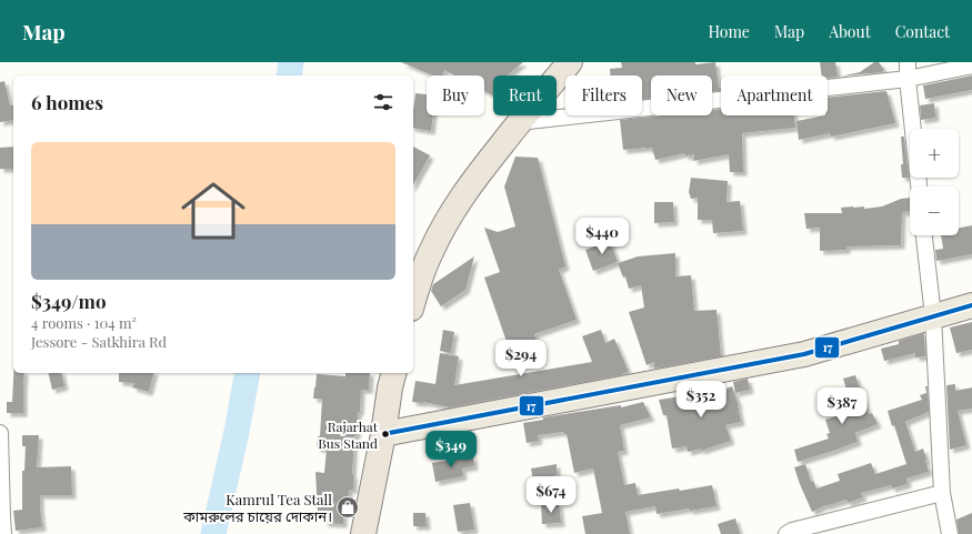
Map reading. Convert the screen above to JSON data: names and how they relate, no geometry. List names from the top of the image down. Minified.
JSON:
{"places":{"other":["Rajarhat Bus Stand"],"shop":["Kamrul Tea Stall কামরুলের চায়ের দোকান।"]},"lines":["transit line 17"],"page":{"header":"Map","nav":["Home","Map","About","Contact"],"chip":["Buy","Rent","Filters","New","Apartment"],"heading":"6 homes","map_buttons":["+","−"],"list":[{"name":"$349/mo","note":"4 rooms · 104 m² · Jessore - Satkhira Rd"}],"price":["$440","$294","$352","$387","$349","$674"]}}
